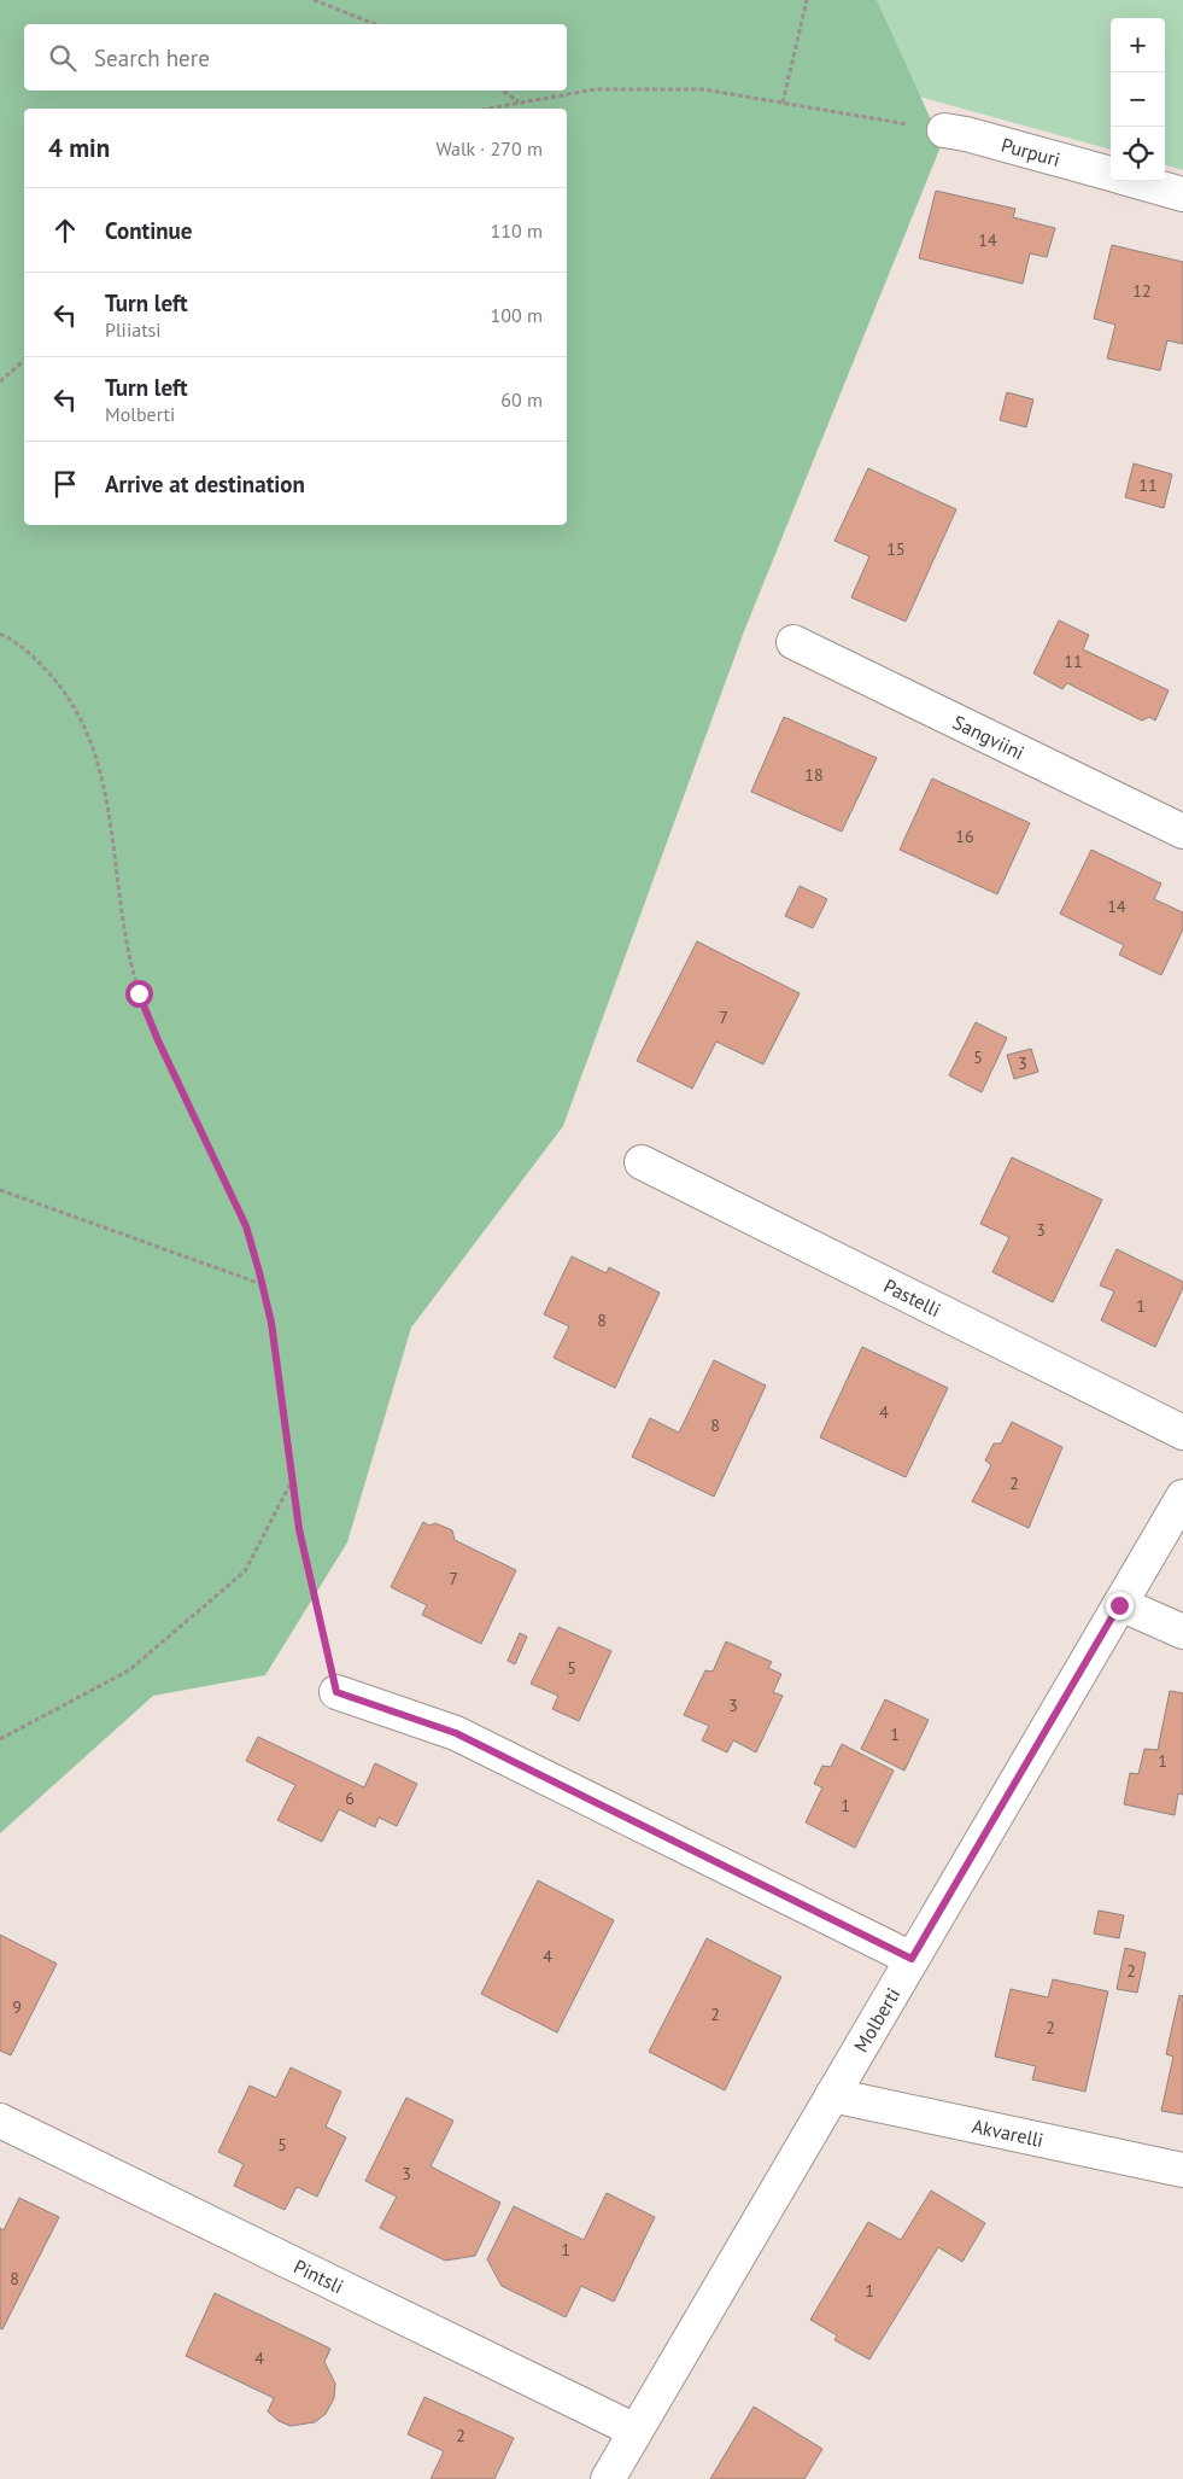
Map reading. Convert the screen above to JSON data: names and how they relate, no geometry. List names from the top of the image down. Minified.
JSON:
{"streets":{"street":["Purpuri","Sangviini","Pastelli","Molberti","Akvarelli","Pintsli"]},"crossings":[["Molberti","Akvarelli"],["Molberti","Pintsli"]],"house_numbers":["14","12","11","15","11","18","16","14","7","5","3","3","1","8","4","8","2","7","5","3","1","1","6","1","4","2","9","2","2","5","3","1","8","1","4","2"],"page":{"map_buttons":["+","−"],"search":"Search here","heading":["4 min","Walk · 270 m"],"list":[["Continue","110 m"],["Turn left","Pliiatsi","100 m"],["Turn left","Molberti","60 m"],"Arrive at destination"]}}
